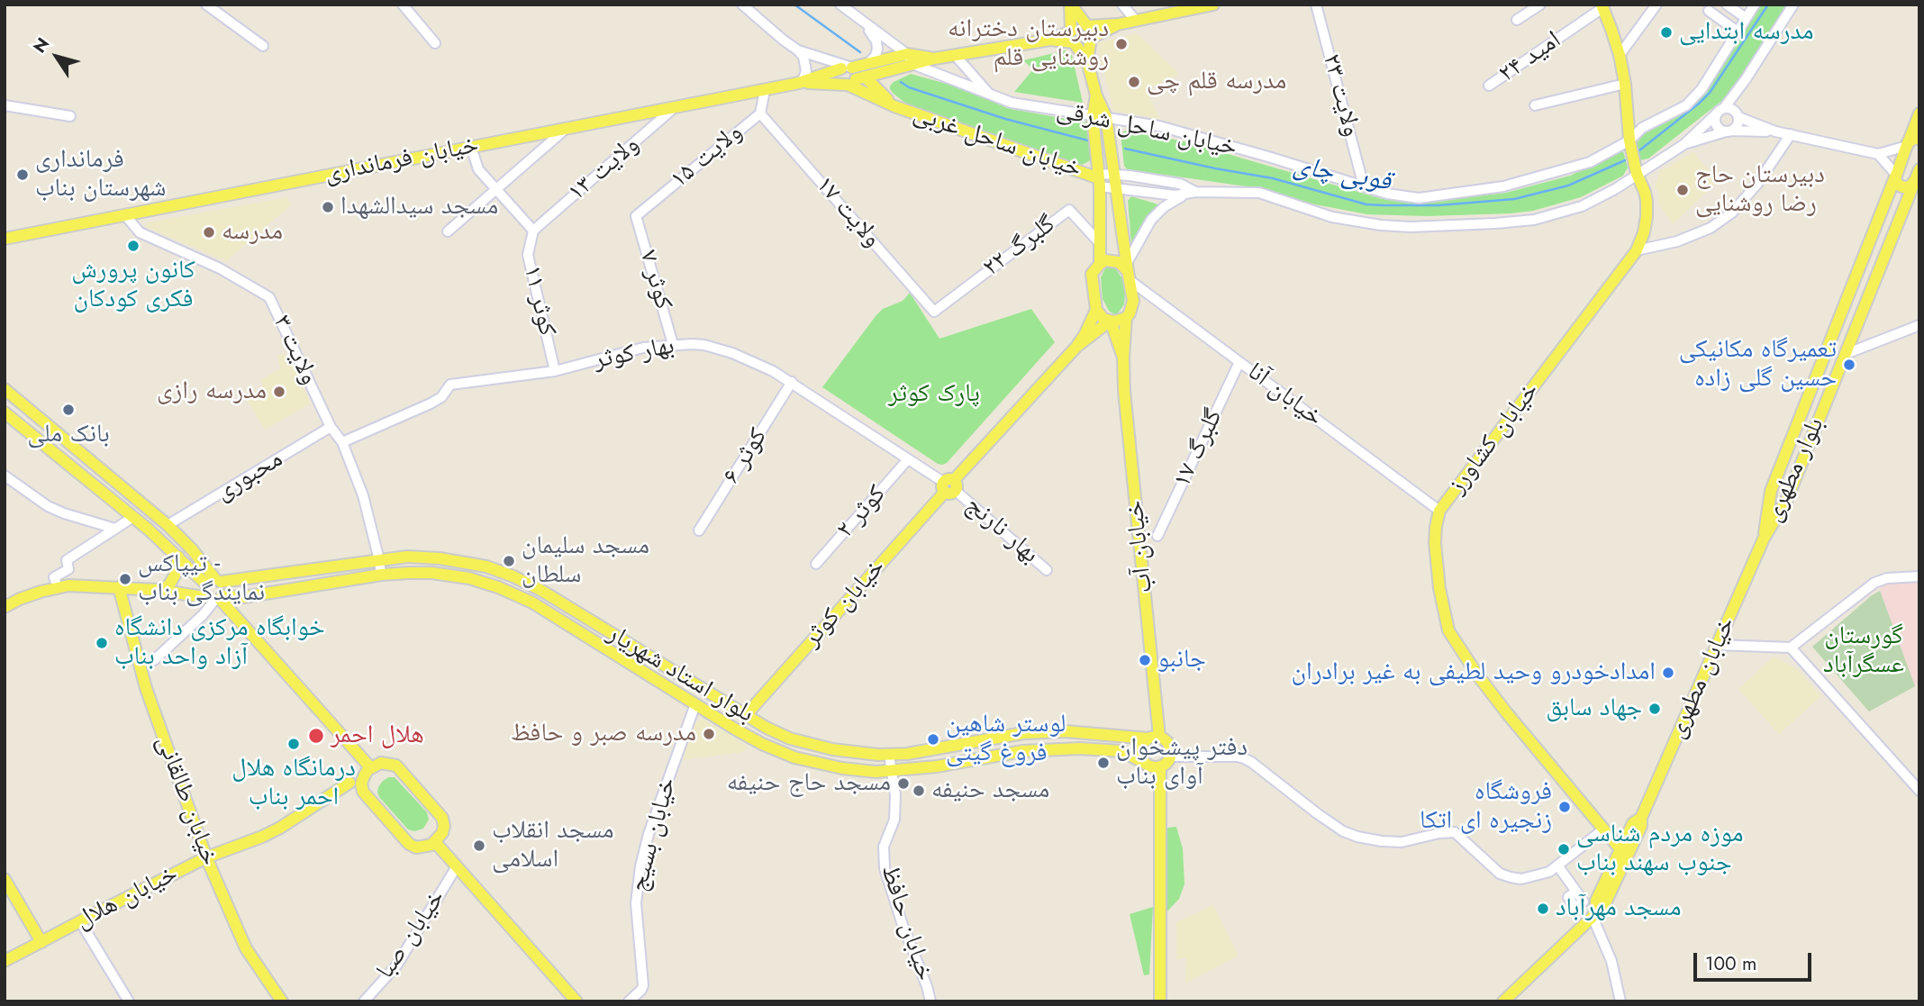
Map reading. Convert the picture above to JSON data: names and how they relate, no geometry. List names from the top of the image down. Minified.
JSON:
{"streets":{"main road":["خیابان ساحل غربی","خیابان فرمانداری","خیابان کشاورز","بلوار مطهری","خیابان آب","خیابان کوثر","بلوار استاد شهریار","خیابان مطهری","خیابان طالقانی","خیابان هلال"],"street":["امید ۲۴","ولایت ۲۳","خیابان ساحل شرقی","ولایت ۱۵","ولایت ۱۳","ولایت ۱۷","گلبرگ ۲۲","کوثر ۷","کوثر ۱۱","ولایت ۳","بهار کوثر","خیابان آنا","گلبرگ ۱۷","کوثر ۶","محبوری","کوثر ۲","بهار نارنج","خیابان بسیج","خیابان حافظ","خیابان صبا"]},"crossings":[["امید ۲۴","خیابان کشاورز"],["ولایت ۲۳","خیابان ساحل شرقی"],["خیابان ساحل شرقی","خیابان فرمانداری"],["خیابان ساحل شرقی","خیابان کشاورز"],["خیابان ساحل غربی","خیابان فرمانداری"],["خیابان ساحل غربی","خیابان کشاورز"],["ولایت ۱۵","خیابان فرمانداری"],["ولایت ۱۵","ولایت ۱۷"],["ولایت ۱۵","کوثر ۷"],["خیابان فرمانداری","ولایت ۱۳"],["خیابان فرمانداری","ولایت ۳"],["ولایت ۱۳","کوثر ۱۱"],["ولایت ۱۷","گلبرگ ۲۲"],["کوثر ۷","بهار کوثر"],["کوثر ۱۱","بهار کوثر"],["ولایت ۳","بهار کوثر"],["ولایت ۳","محبوری"],["ولایت ۳","بلوار استاد شهریار"],["بهار کوثر","کوثر ۶"],["بهار کوثر","کوثر ۲"],["بهار کوثر","بهار نارنج"],["بهار کوثر","خیابان کوثر"],["خیابان آنا","خیابان کشاورز"],["خیابان آنا","گلبرگ ۱۷"],["خیابان آنا","خیابان آب"],["خیابان آنا","خیابان کوثر"],["خیابان کشاورز","خیابان مطهری"],["بلوار مطهری","خیابان مطهری"],["بهار نارنج","خیابان کوثر"],["خیابان آب","خیابان کوثر"],["خیابان آب","بلوار استاد شهریار"],["خیابان کوثر","بلوار استاد شهریار"],["بلوار استاد شهریار","خیابان بسیج"],["بلوار استاد شهریار","خیابان حافظ"],["خیابان طالقانی","خیابان هلال"]],"water":["قوبی چای"],"parks":["پارک کوثر","گورستان عسگرآباد"],"places":["مدرسه ابتدایی","دبیرستان دخترانه روشنایی قلم","مدرسه قلم چی","فرمانداری شهرستان بناب","دبیرستان حاج رضا روشنایی","مسجد سیدالشهدا","مدرسه","کانون پرورش فکری کودکان","تعمیرگاه مکانیکی حسین گلی زاده","مدرسه رازی","بانک ملی","مسجد سلیمان سلطان","تیپاکس - نمایندگی بناب","خوابگاه مرکزی دانشگاه آزاد واحد بناب","جانبو","امدادخودرو وحید لطیفی به غیر برادران","جهاد سابق","مدرسه صبر و حافظ","هلال احمر","لوستر شاهین فروغ گیتی","درمانگاه هلال احمر بناب","دفتر پیشخوان آوای بناب","مسجد حاج حنیفه","مسجد حنیفه","فروشگاه زنجیره ای اتکا","مسجد انقلاب اسلامی","موزه مردم شناسی جنوب سهند بناب","مسجد مهرآباد"],"scale_bar":"100 m","north":"top left"}
